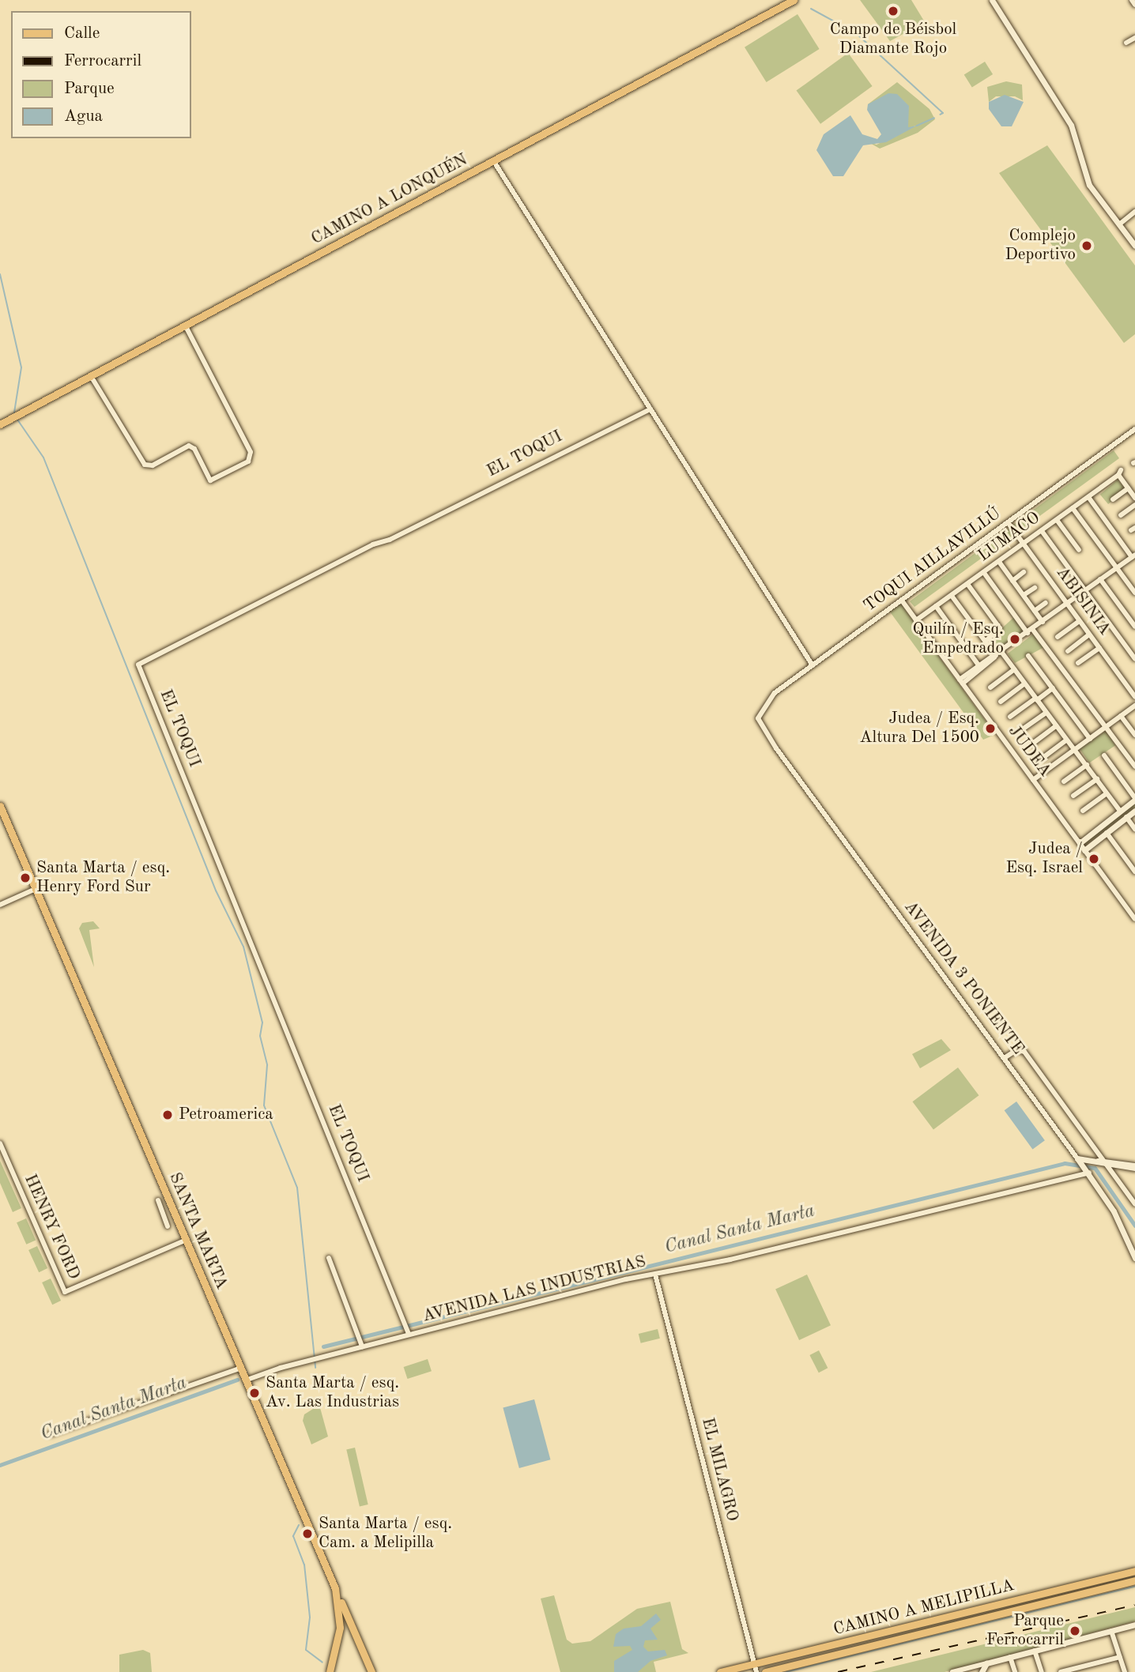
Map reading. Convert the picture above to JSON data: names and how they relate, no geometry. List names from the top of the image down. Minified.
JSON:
{"streets":{"main road":["CAMINO A LONQUÉN","SANTA MARTA","CAMINO A MELIPILLA"],"street":["EL TOQUI","LUMACO","TOQUI AILLAVILLÚ","ABISINIA","JUDEA","AVENIDA 3 PONIENTE","HENRY FORD","AVENIDA LAS INDUSTRIAS","EL MILAGRO"]},"crossings":[["EL TOQUI","AVENIDA LAS INDUSTRIAS"],["LUMACO","ABISINIA"],["LUMACO","JUDEA"],["TOQUI AILLAVILLÚ","ABISINIA"],["TOQUI AILLAVILLÚ","JUDEA"],["TOQUI AILLAVILLÚ","AVENIDA 3 PONIENTE"],["AVENIDA 3 PONIENTE","AVENIDA LAS INDUSTRIAS"],["HENRY FORD","SANTA MARTA"],["SANTA MARTA","AVENIDA LAS INDUSTRIAS"],["AVENIDA LAS INDUSTRIAS","EL MILAGRO"],["EL MILAGRO","CAMINO A MELIPILLA"]],"water":["Canal Santa Marta"],"places":["Campo de Béisbol Diamante Rojo","Complejo Deportivo","Quilín / Esq. Empedrado","Judea / Esq. Altura Del 1500","Judea / Esq. Israel","Santa Marta / esq. Henry Ford Sur","Petroamerica","Santa Marta / esq. Av. Las Industrias","Santa Marta / esq. Cam. a Melipilla","Parque Ferrocarril"],"legend":["Calle","Ferrocarril","Parque","Agua"]}
